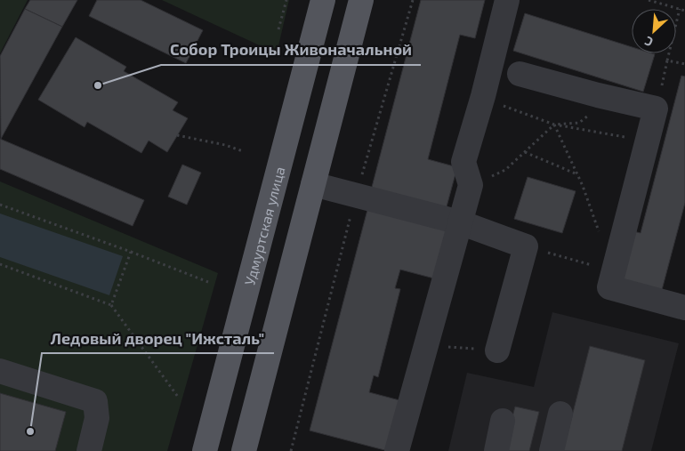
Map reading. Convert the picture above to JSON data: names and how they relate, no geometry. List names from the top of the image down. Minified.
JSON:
{"streets":{"main road":["Удмуртская улица"]},"places":["Собор Троицы Живоначальной","Ледовый дворец \"Ижсталь\""],"north":"bottom left"}
